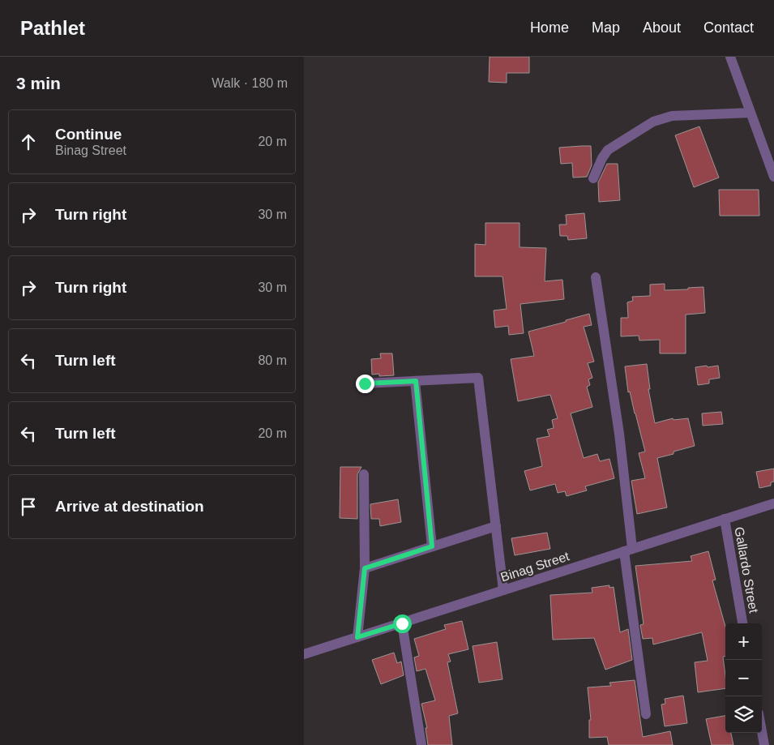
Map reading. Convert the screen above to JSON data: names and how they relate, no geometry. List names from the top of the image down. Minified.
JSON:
{"streets":{"street":["Binag Street","Gallardo Street"]},"crossings":[["Binag Street","Gallardo Street"]],"page":{"header":"Pathlet","nav":["Home","Map","About","Contact"],"heading":["3 min","Walk · 180 m"],"list":[["Continue","Binag Street","20 m"],["Turn right","30 m"],["Turn right","30 m"],["Turn left","80 m"],["Turn left","20 m"],"Arrive at destination"],"map_buttons":["+","−"]}}
